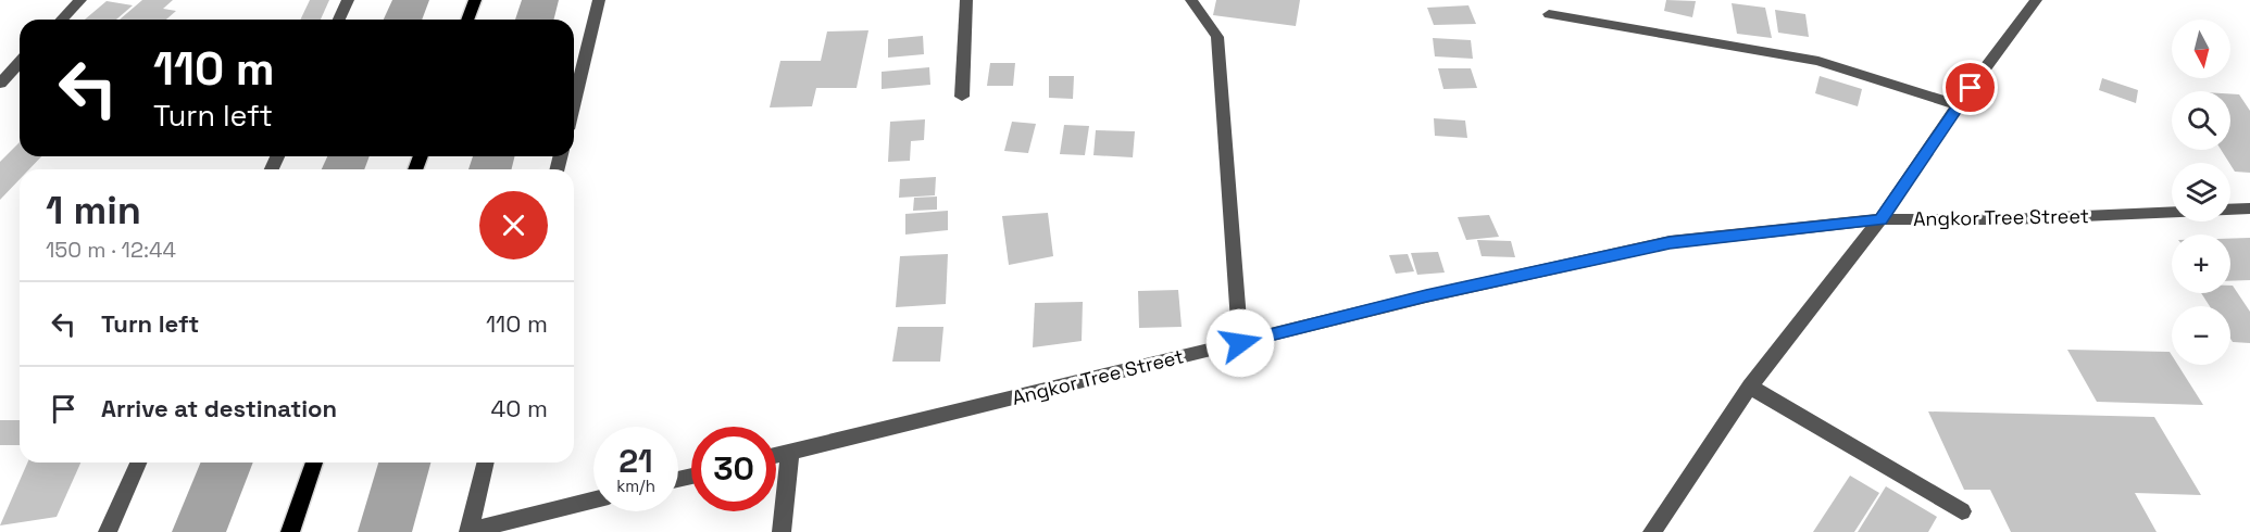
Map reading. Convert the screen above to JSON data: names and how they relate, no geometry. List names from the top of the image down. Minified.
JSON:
{"streets":{"street":["Angkor Tree Street"]},"north":"bottom","page":{"map_buttons":["+","−"],"turn":["110 m","Turn left"],"heading":["1 min","150 m · 12:44"],"list":[{"name":"Turn left","value":"110 m"},{"name":"Arrive at destination","value":"40 m"}],"speed":"21 km/h","limit":"30"}}
